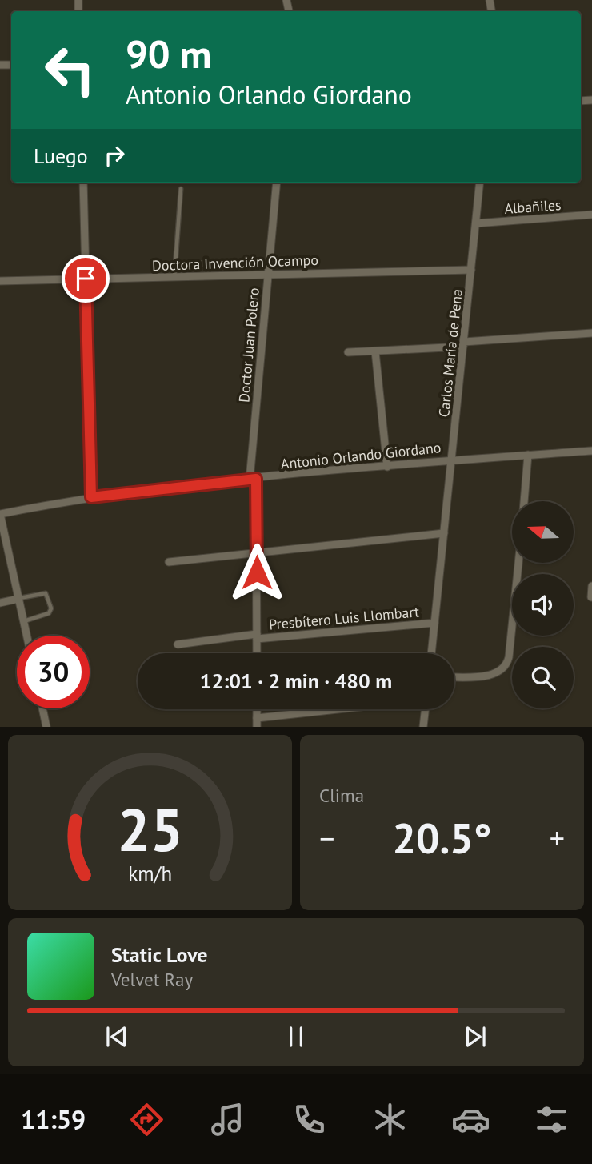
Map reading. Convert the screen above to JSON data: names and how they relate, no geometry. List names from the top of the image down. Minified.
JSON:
{"streets":{"street":["Albañiles","Doctora Invención Ocampo","Doctor Juan Polero","Carlos María de Pena","Antonio Orlando Giordano","Presbítero Luis Llombart"]},"crossings":[["Albañiles","Carlos María de Pena"],["Doctora Invención Ocampo","Doctor Juan Polero"],["Doctora Invención Ocampo","Carlos María de Pena"],["Doctor Juan Polero","Antonio Orlando Giordano"],["Doctor Juan Polero","Presbítero Luis Llombart"],["Carlos María de Pena","Antonio Orlando Giordano"],["Carlos María de Pena","Presbítero Luis Llombart"]],"north":"left","page":{"turn":["90 m","Antonio Orlando Giordano"],"then":"Luego","limit":"30","trip":"12:01 · 2 min · 480 m","tile":"Clima","heat":["−","20.5°","+"],"song":["Static Love","Velvet Ray"],"tabs":"11:59","gauge":["25","km/h"]}}
